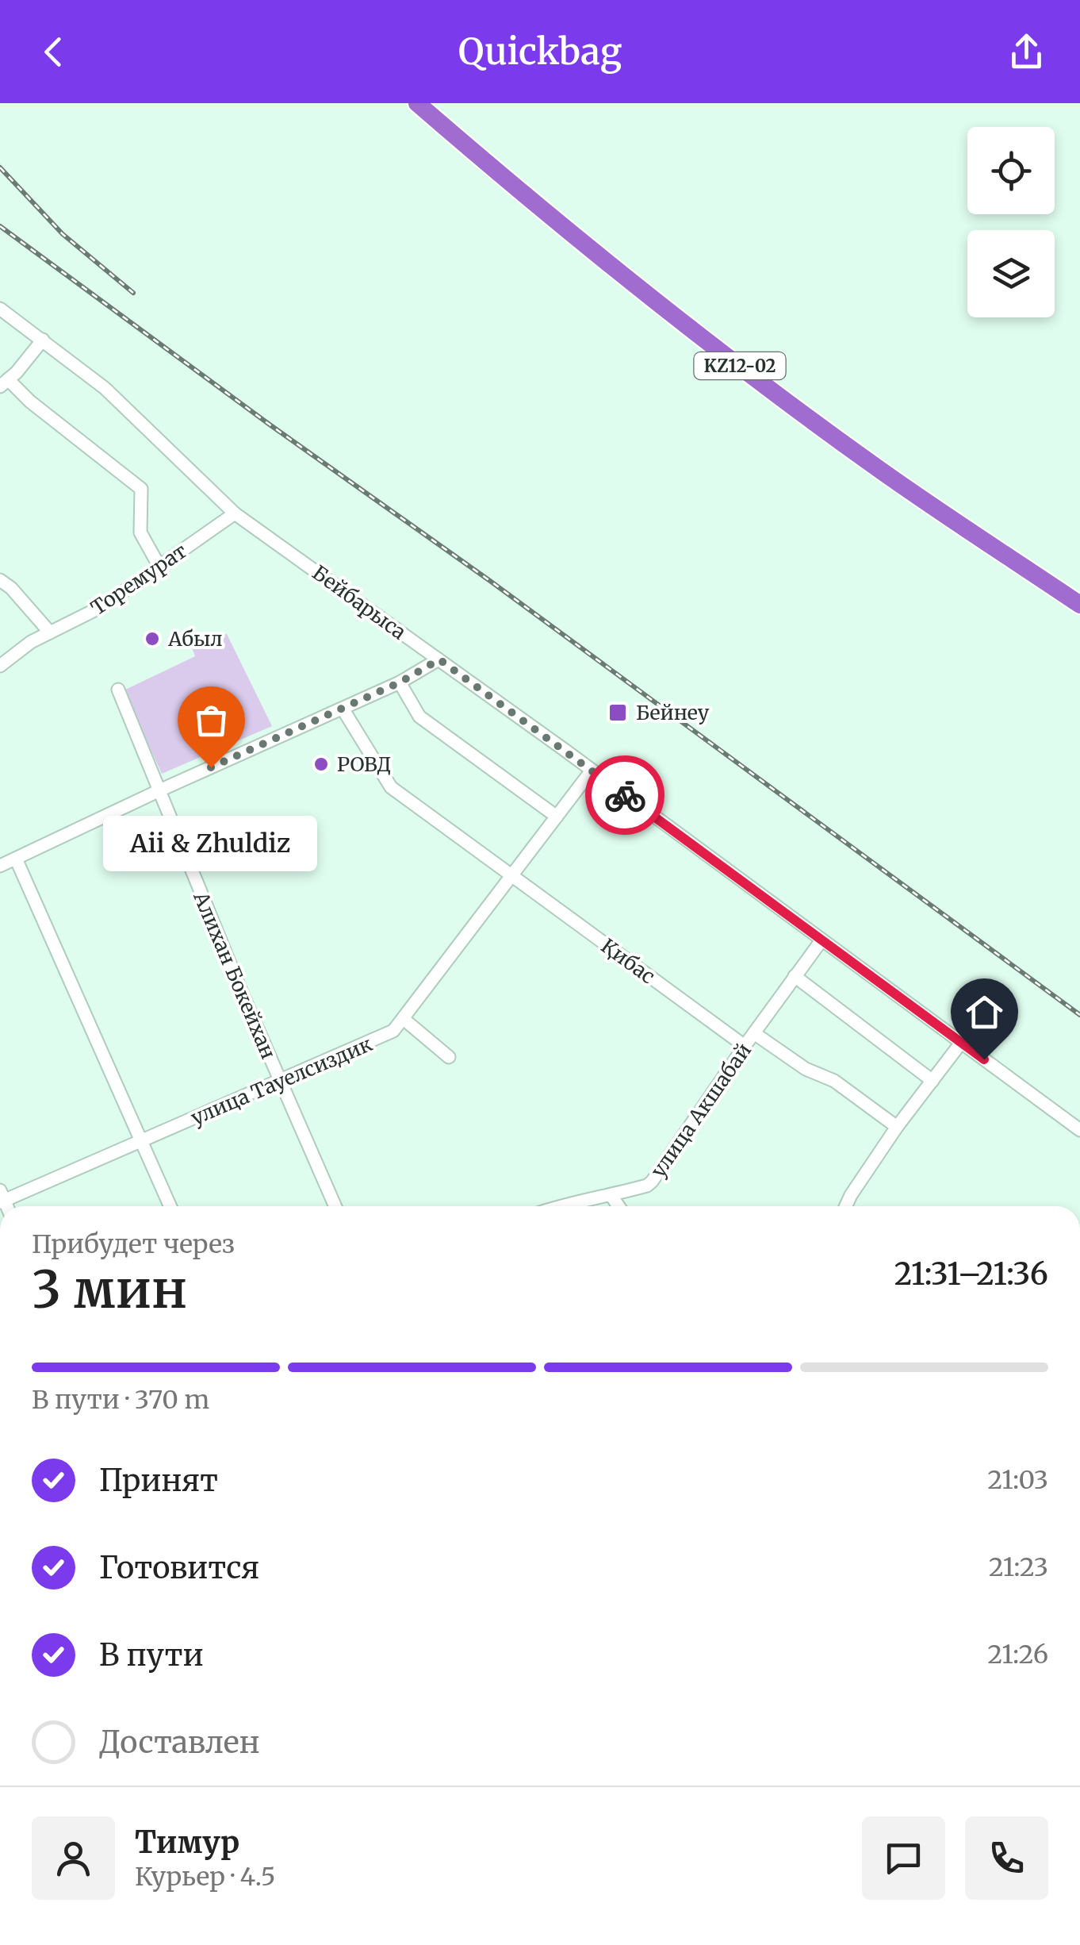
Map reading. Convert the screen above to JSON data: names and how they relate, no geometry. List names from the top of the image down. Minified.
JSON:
{"streets":{"highway":["KZ12-02"],"street":["Торемурат","Бейбарыса","Қибас","Алихан Бокейхан","улица Тауелсиздик","улица Акшабай"]},"crossings":[["Торемурат","Бейбарыса"],["Бейбарыса","улица Тауелсиздик"],["Бейбарыса","улица Акшабай"],["Қибас","улица Тауелсиздик"],["Қибас","улица Акшабай"],["Алихан Бокейхан","улица Тауелсиздик"]],"places":{"other":["Абыл","РОВД","Aii & Zhuldiz"],"transit":["Бейнеу"]},"page":{"header":"Quickbag","bubble":"Aii & Zhuldiz","heading":["3 мин","Прибудет через","21:31–21:36"],"panel":["Тимур","Курьер · 4.5"],"bar":"В пути · 370 m","list":[["Принят","21:03"],["Готовится","21:23"],["В пути","21:26"],"Доставлен"]}}
